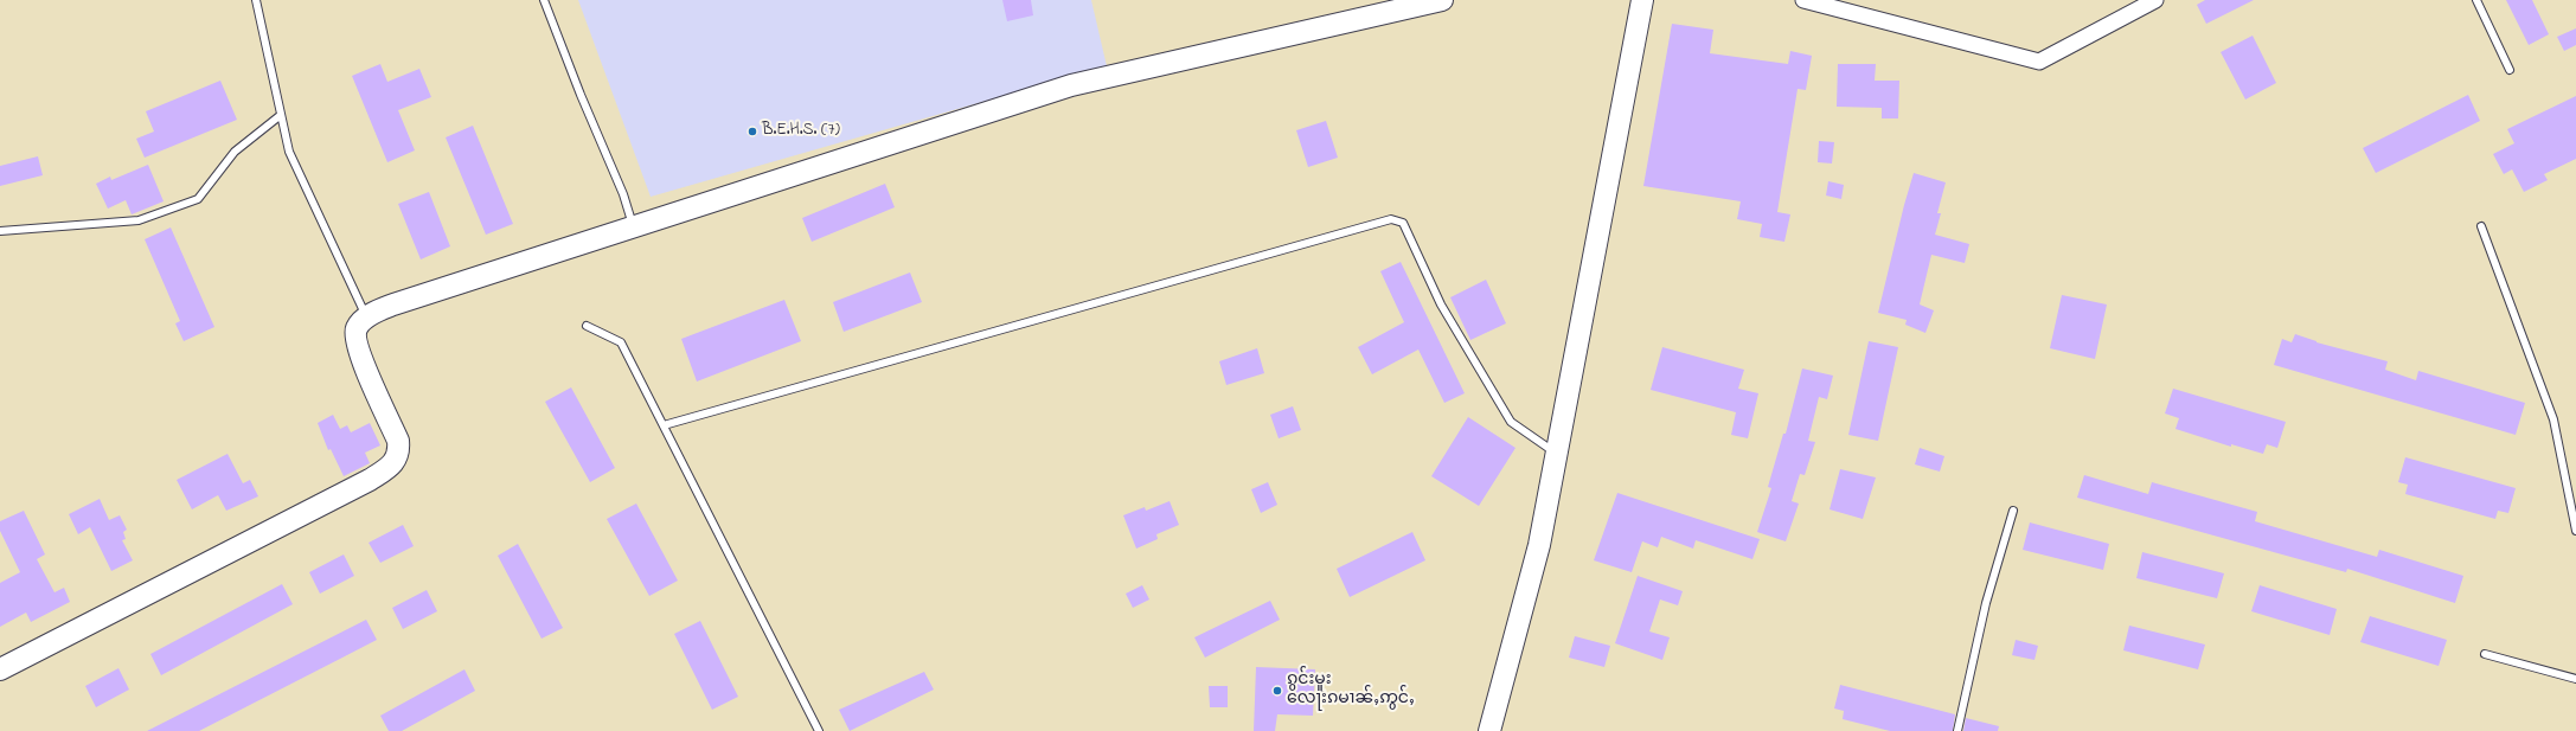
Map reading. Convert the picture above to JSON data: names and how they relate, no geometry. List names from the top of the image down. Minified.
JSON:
{"places":["B.E.H.S. (7)","ၵွင်းမူး လေႃးၵမၢၼ်ႇဢွင်ႇ"]}
